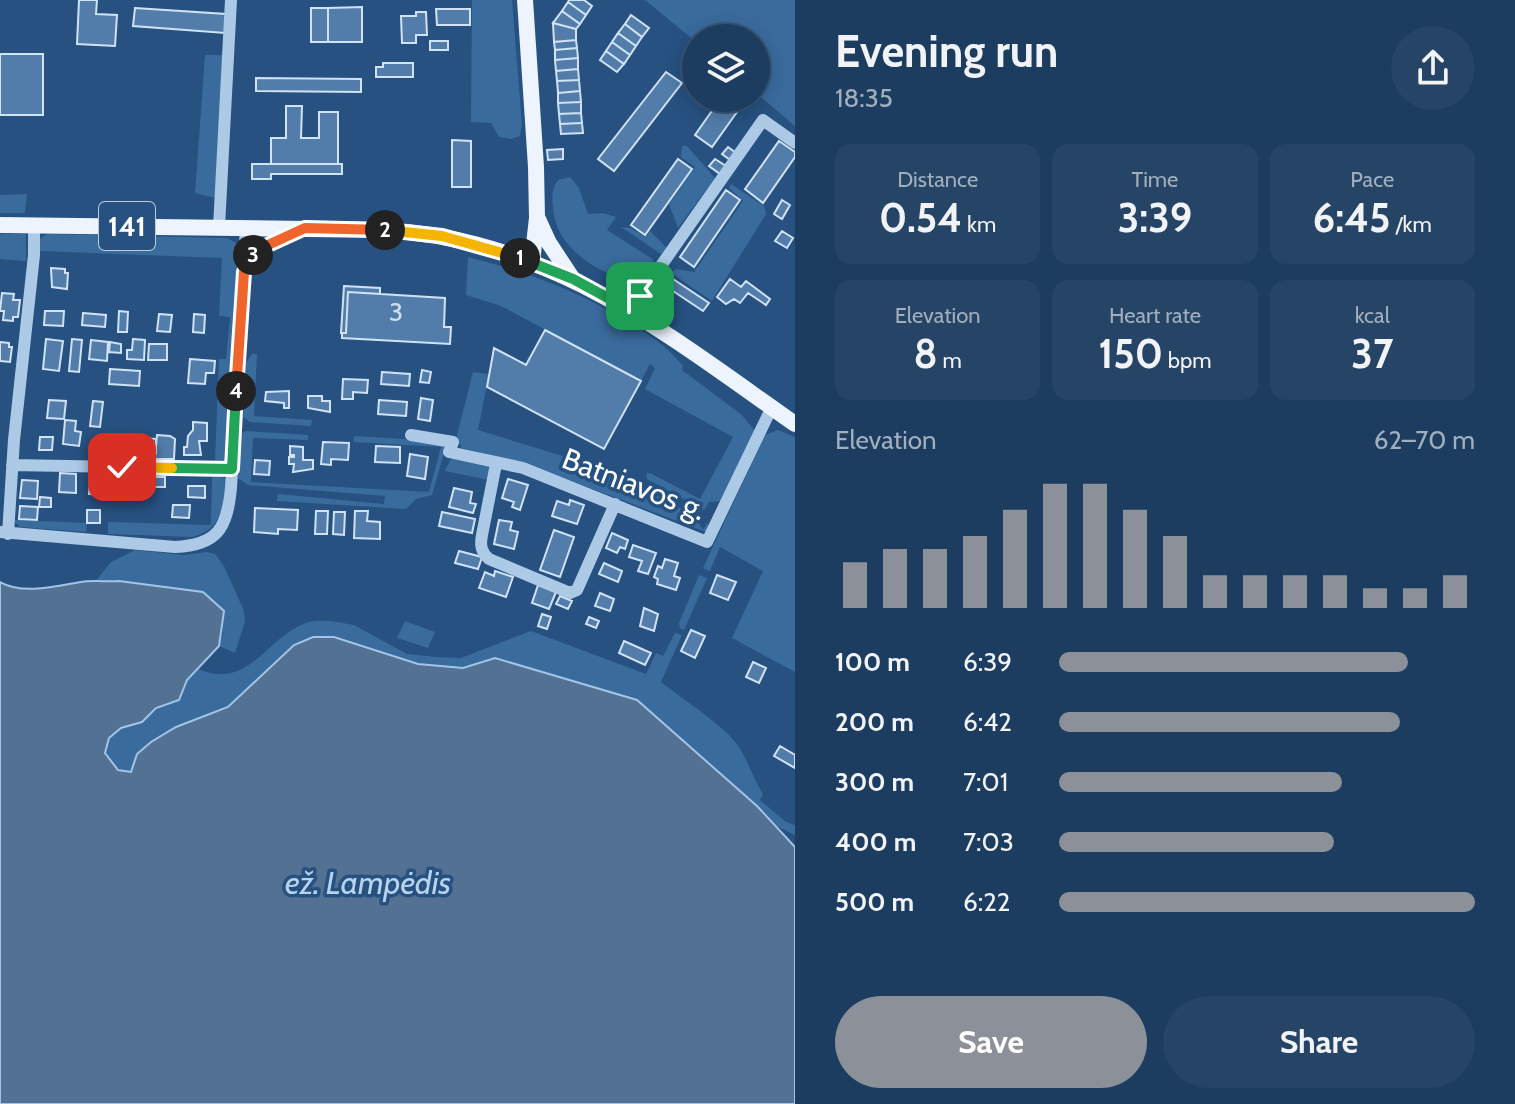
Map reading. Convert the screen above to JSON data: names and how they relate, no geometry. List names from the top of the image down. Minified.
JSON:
{"streets":{"main road":["141"],"street":["Batniavos g."]},"crossings":[["141","Batniavos g."]],"water":["ež. Lampėdis"],"house_numbers":["3"],"page":{"heading":["Evening run","18:35"],"stats":[["Distance","0.54 km"],["Time","3:39"],["Pace","6:45 /km"],["Elevation","8 m"],["Heart rate","150 bpm"],["kcal","37"]],"pins":["2","3","1","4"],"chart":["Elevation","62–70 m"],"list":[{"name":"100 m","note":"6:39"},{"name":"200 m","note":"6:42"},{"name":"300 m","note":"7:01"},{"name":"400 m","note":"7:03"},{"name":"500 m","note":"6:22"}],"buttons":["Save","Share"]}}
